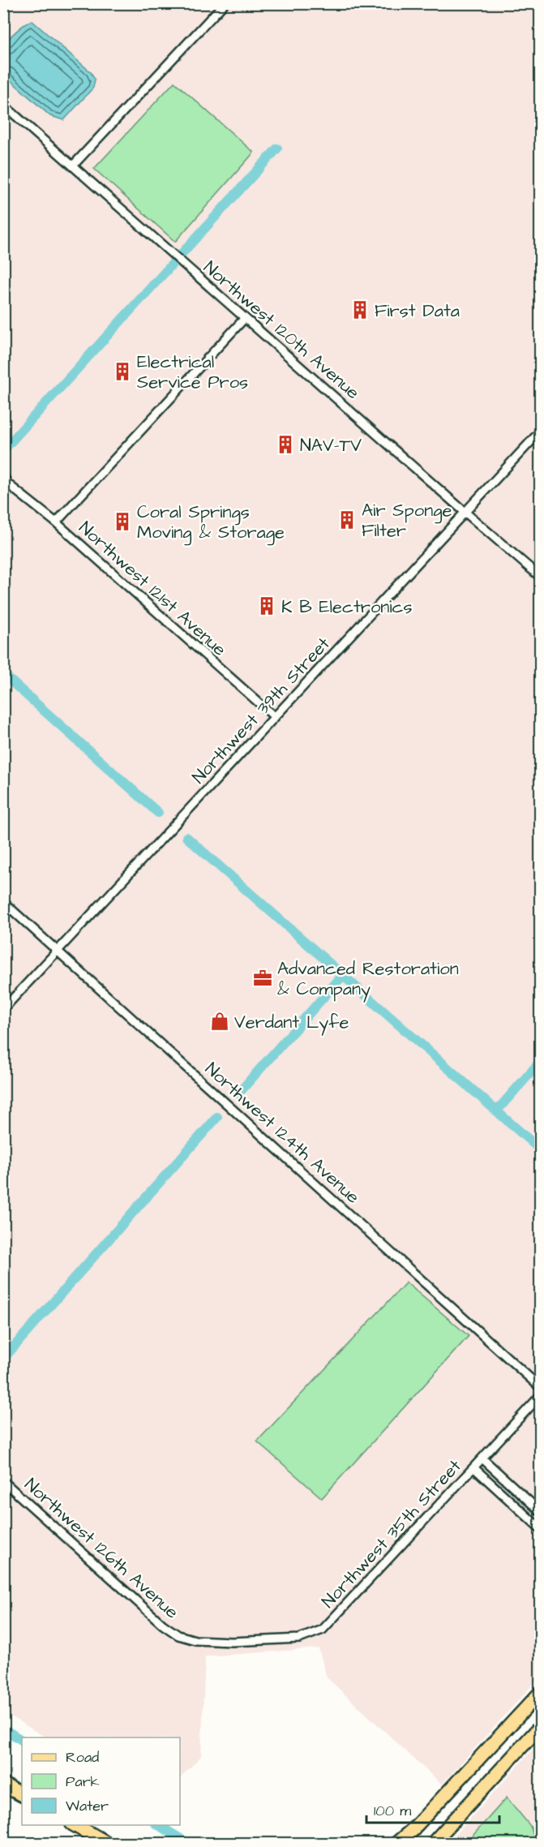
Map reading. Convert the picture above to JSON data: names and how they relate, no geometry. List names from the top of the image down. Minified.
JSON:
{"streets":{"street":["Northwest 120th Avenue","Northwest 121st Avenue","Northwest 39th Street","Northwest 124th Avenue","Northwest 35th Street","Northwest 126th Avenue"]},"crossings":[["Northwest 120th Avenue","Northwest 39th Street"],["Northwest 121st Avenue","Northwest 39th Street"],["Northwest 39th Street","Northwest 124th Avenue"],["Northwest 35th Street","Northwest 126th Avenue"]],"places":{"building":["First Data","Electrical Service Pros","NAV-TV","Air Sponge Filter","Coral Springs Moving & Storage","K B Electronics"],"office":["Advanced Restoration & Company"],"shop":["Verdant Lyfe"]},"legend":["Road","Park","Water"],"scale_bar":"100 m"}
